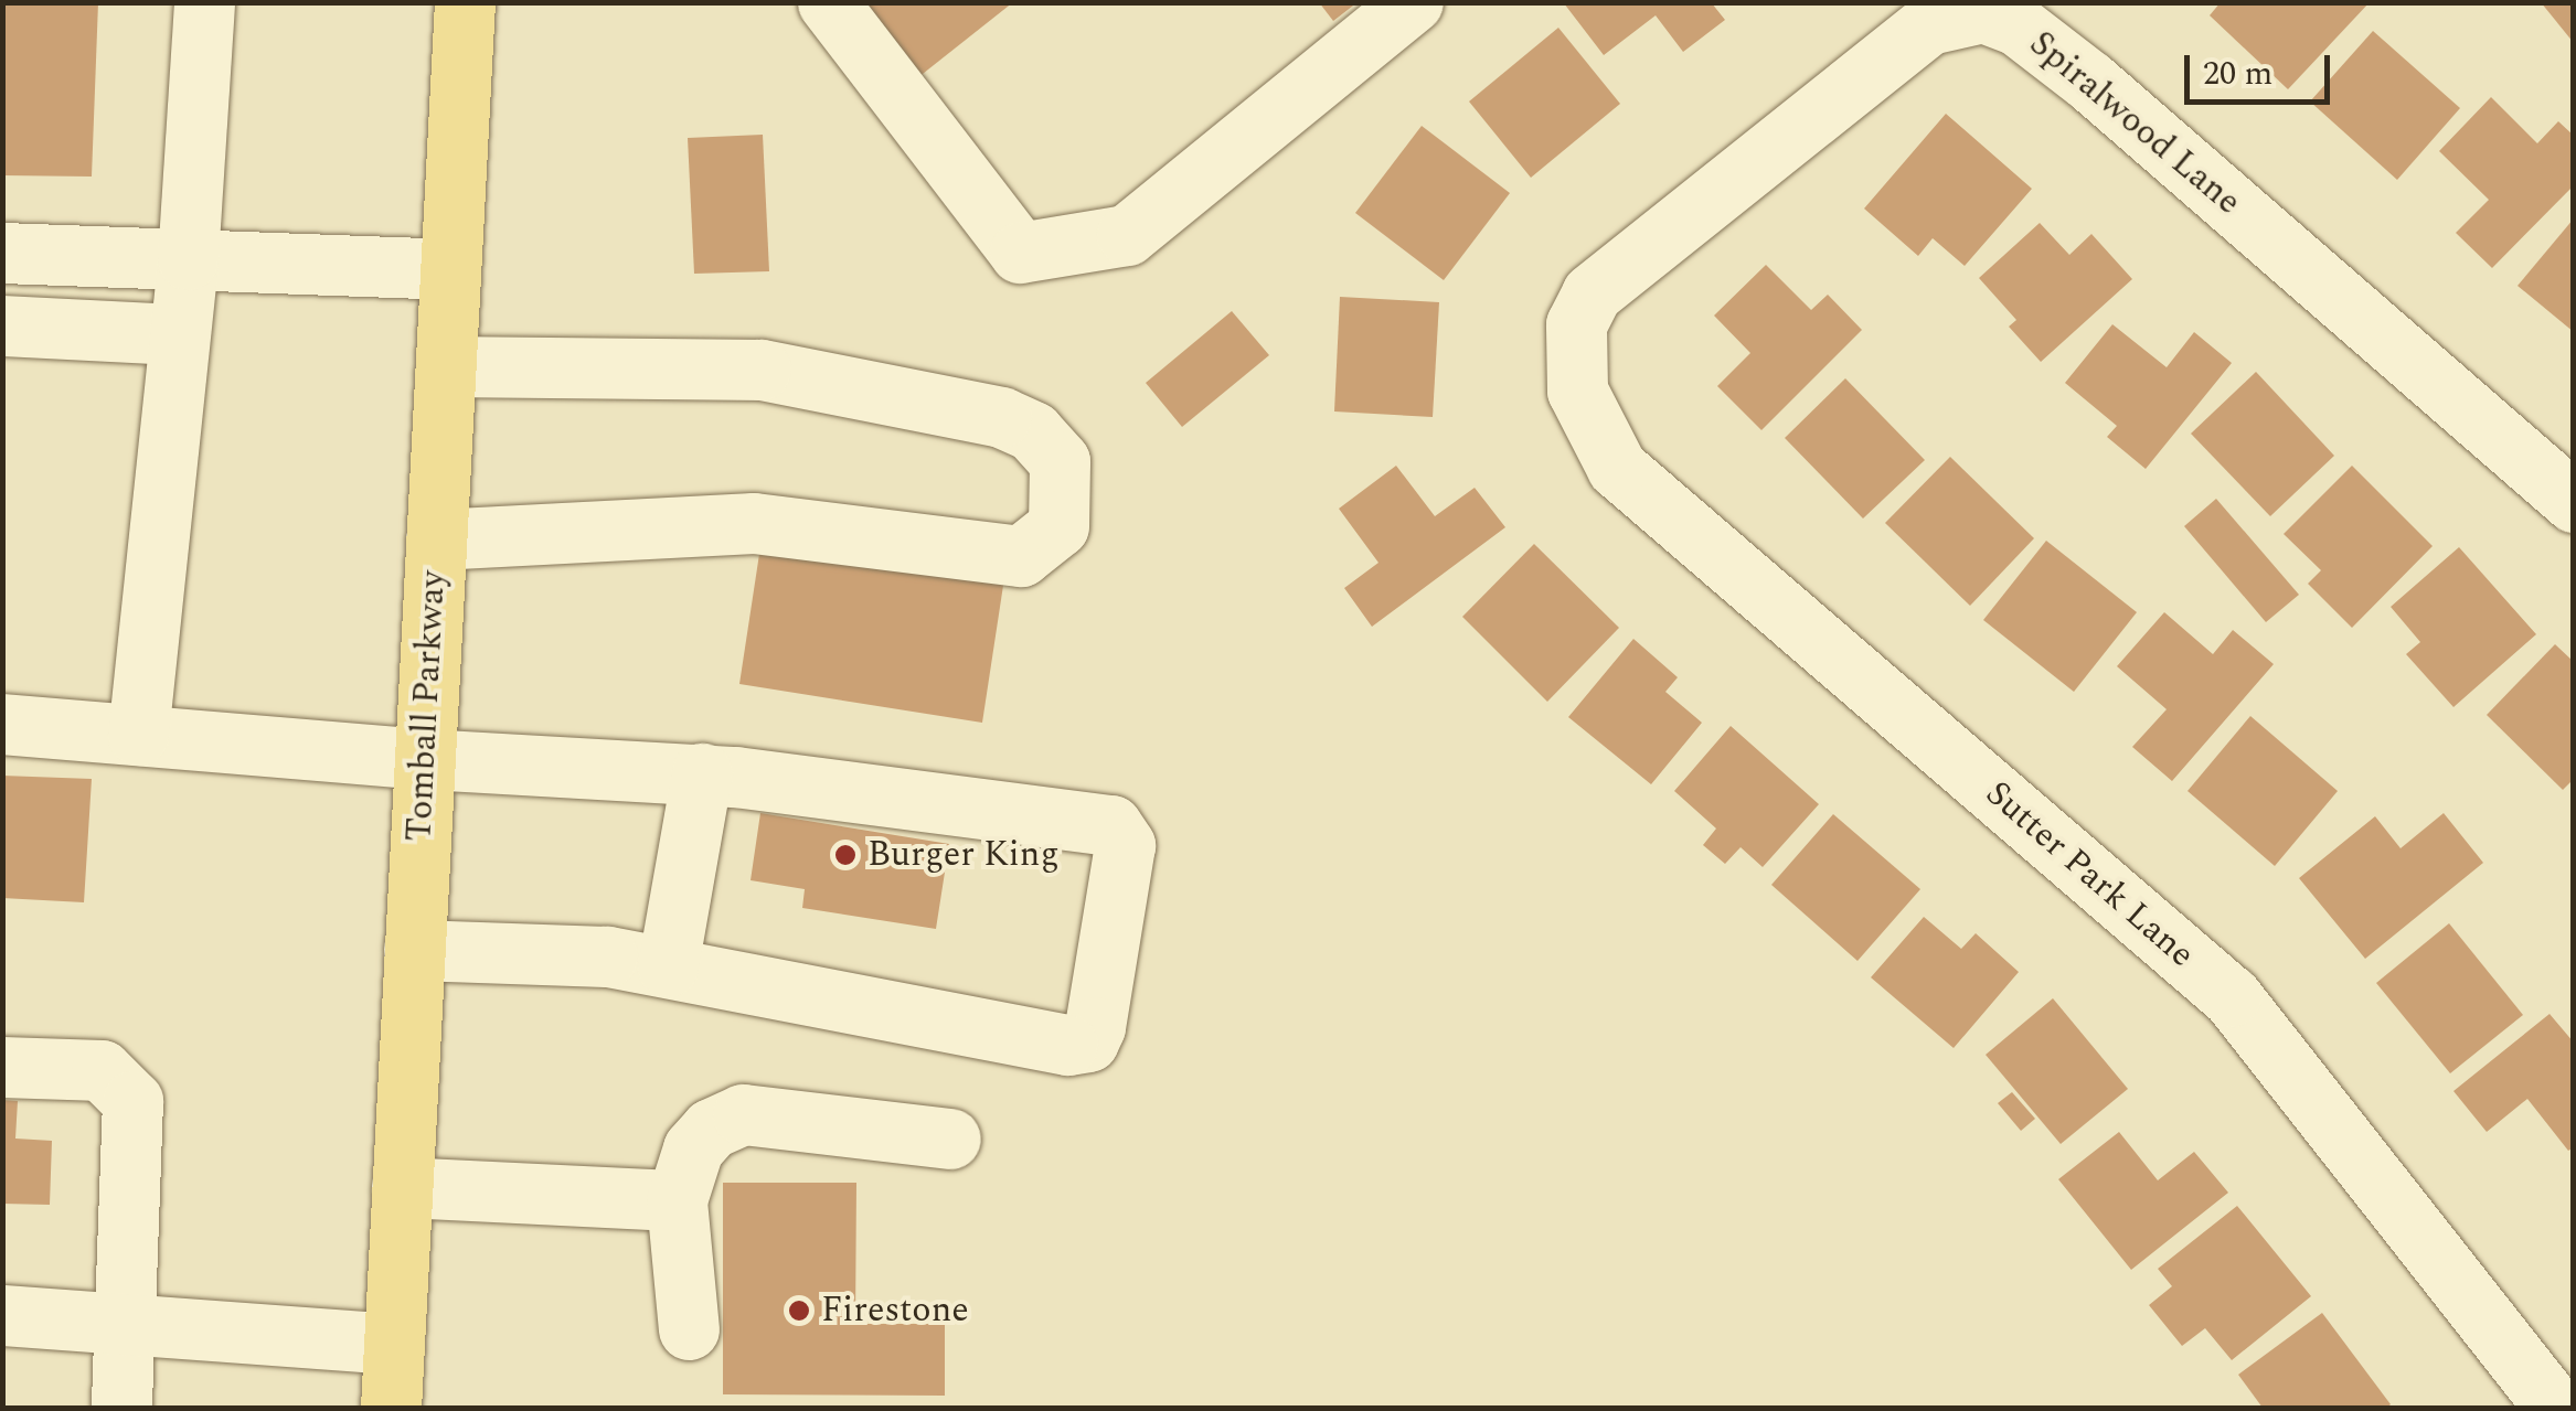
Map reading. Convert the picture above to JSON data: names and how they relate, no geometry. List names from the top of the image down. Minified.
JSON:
{"streets":{"main road":["Tomball Parkway"],"street":["Spiralwood Lane","Sutter Park Lane"]},"crossings":[["Spiralwood Lane","Sutter Park Lane"]],"places":["Burger King","Firestone"],"scale_bar":"20 m"}
